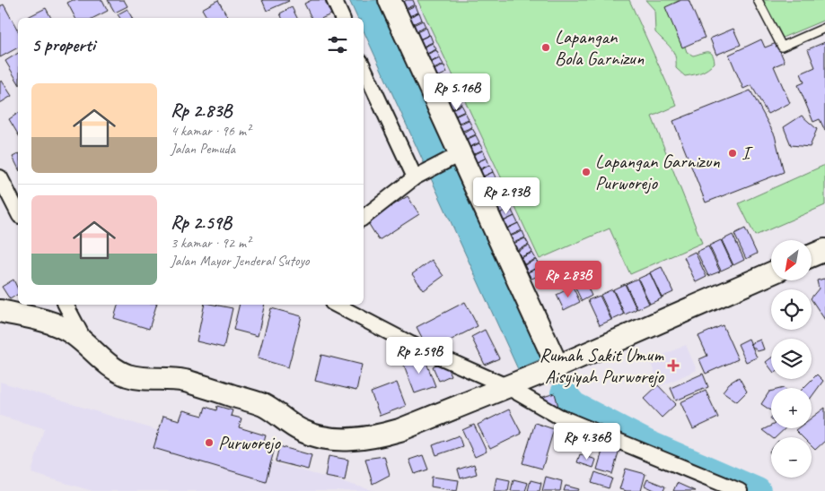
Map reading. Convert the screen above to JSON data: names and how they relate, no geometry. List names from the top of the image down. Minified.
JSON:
{"places":{"other":["Lapangan Bola Garnizun","I","Lapangan Garnizun Purworejo","Purworejo"],"health":["Rumah Sakit Umum Aisyiyah Purworejo"]},"north":"bottom left","page":{"heading":"5 properti","list":[{"name":"Rp 2.83B","note":"4 kamar · 96 m² · Jalan Pemuda"},{"name":"Rp 2.59B","note":"3 kamar · 92 m² · Jalan Mayor Jenderal Sutoyo"}],"price":["Rp 5.16B","Rp 2.93B","Rp 2.83B","Rp 2.59B","Rp 4.36B"],"map_buttons":["+","−"]}}
